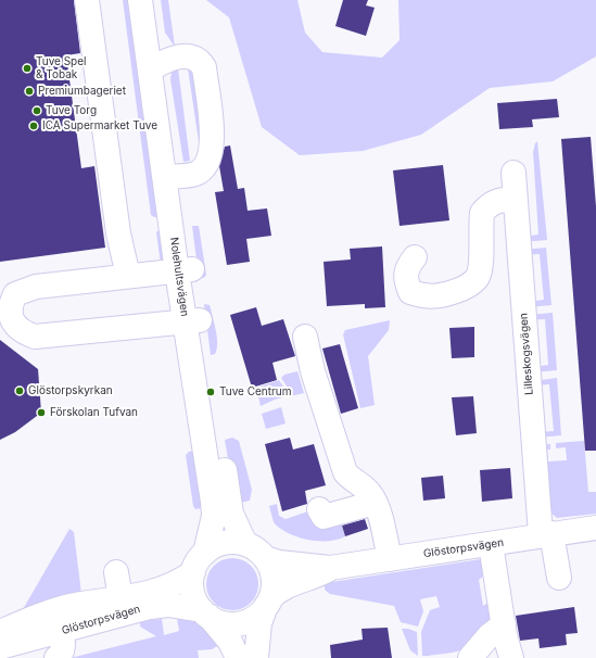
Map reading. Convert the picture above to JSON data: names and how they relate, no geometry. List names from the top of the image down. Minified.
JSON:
{"streets":{"street":["Nolehultsvägen","Lilleskogsvägen","Glöstorpsvägen"]},"crossings":[["Nolehultsvägen","Glöstorpsvägen"],["Lilleskogsvägen","Glöstorpsvägen"]],"places":["Tuve Spel & Tobak","Premiumbageriet","Tuve Torg","ICA Supermarket Tuve","Glöstorpskyrkan","Tuve Centrum","Förskolan Tufvan"]}
